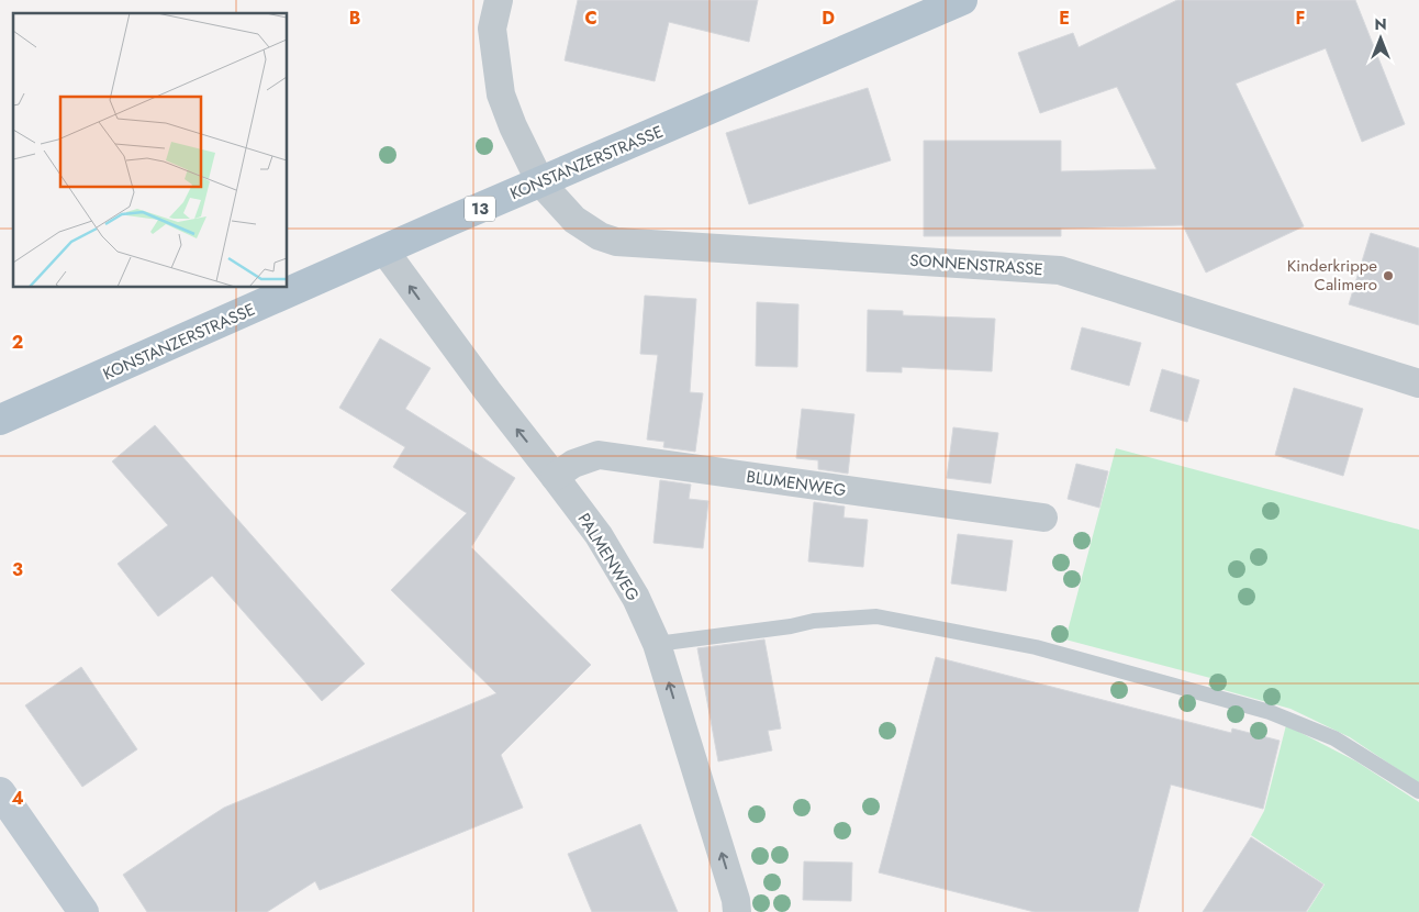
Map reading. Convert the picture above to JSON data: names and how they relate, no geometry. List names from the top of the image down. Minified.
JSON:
{"streets":{"main road":["KONSTANZERSTRASSE","13"],"street":["SONNENSTRASSE","BLUMENWEG","PALMENWEG"]},"crossings":[["KONSTANZERSTRASSE","SONNENSTRASSE"],["KONSTANZERSTRASSE","PALMENWEG"],["BLUMENWEG","PALMENWEG"]],"one_way":["PALMENWEG"],"places":["Kinderkrippe Calimero"],"north":"top","grid":{"columns":["B","C","D","E","F"],"rows":["2","3","4"]}}
